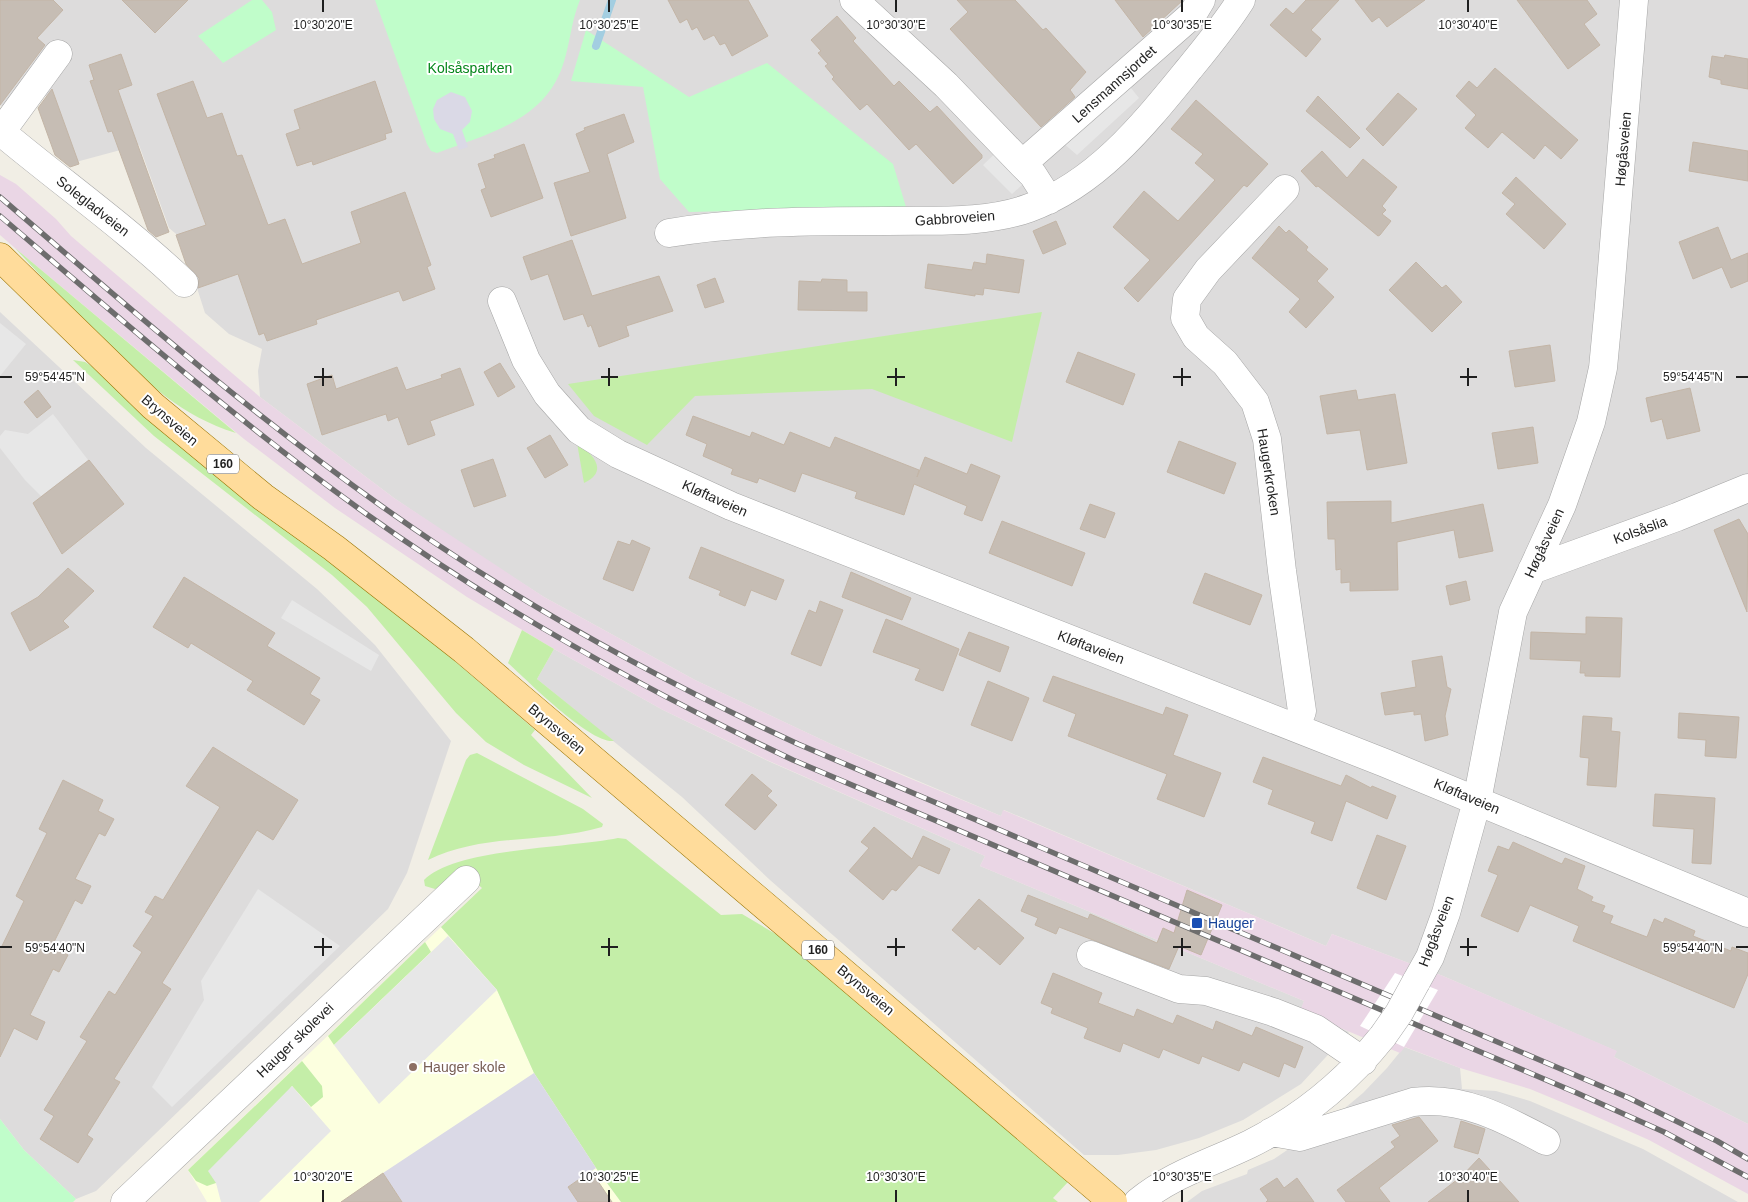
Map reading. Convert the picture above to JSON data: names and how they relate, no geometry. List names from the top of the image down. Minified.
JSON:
{"streets":{"main road":["Brynsveien","160"],"street":["Lensmannsjordet","Høgåsveien","Solegladveien","Gabbroveien","Haugerkroken","Kløftaveien","Kolsåslia","Hauger skolevei"]},"crossings":[["Høgåsveien","Kløftaveien"],["Høgåsveien","Kolsåslia"],["Haugerkroken","Kløftaveien"]],"parks":["Kolsåsparken"],"places":{"transit":["Hauger"],"other":["Hauger skole"]},"coordinates":["10°30'20\"E","10°30'25\"E","10°30'30\"E","10°30'35\"E","10°30'40\"E","59°54'45\"N","59°54'40\"N"]}
